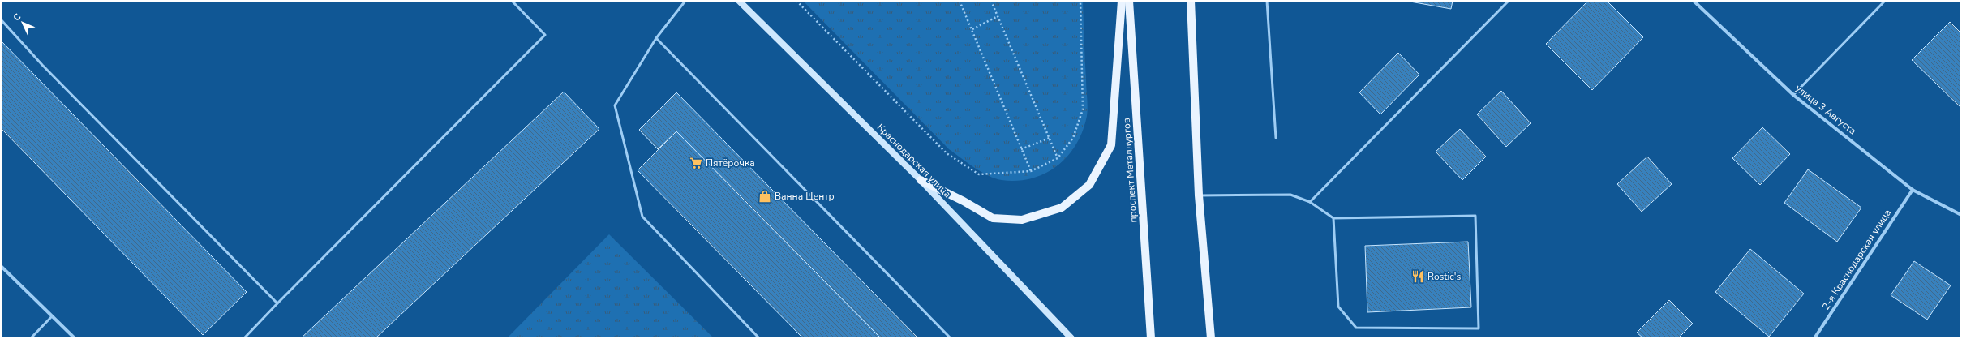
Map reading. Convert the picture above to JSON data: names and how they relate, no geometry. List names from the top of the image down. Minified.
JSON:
{"streets":{"main road":["Краснодарская улица","проспект Металлургов"],"street":["улица 3 Августа","2-я Краснодарская улица"]},"crossings":[["улица 3 Августа","2-я Краснодарская улица"]],"places":{"supermarket":["Пятёрочка"],"shop":["Ванна Центр"],"restaurant":["Rostic's"]},"north":"top left"}
